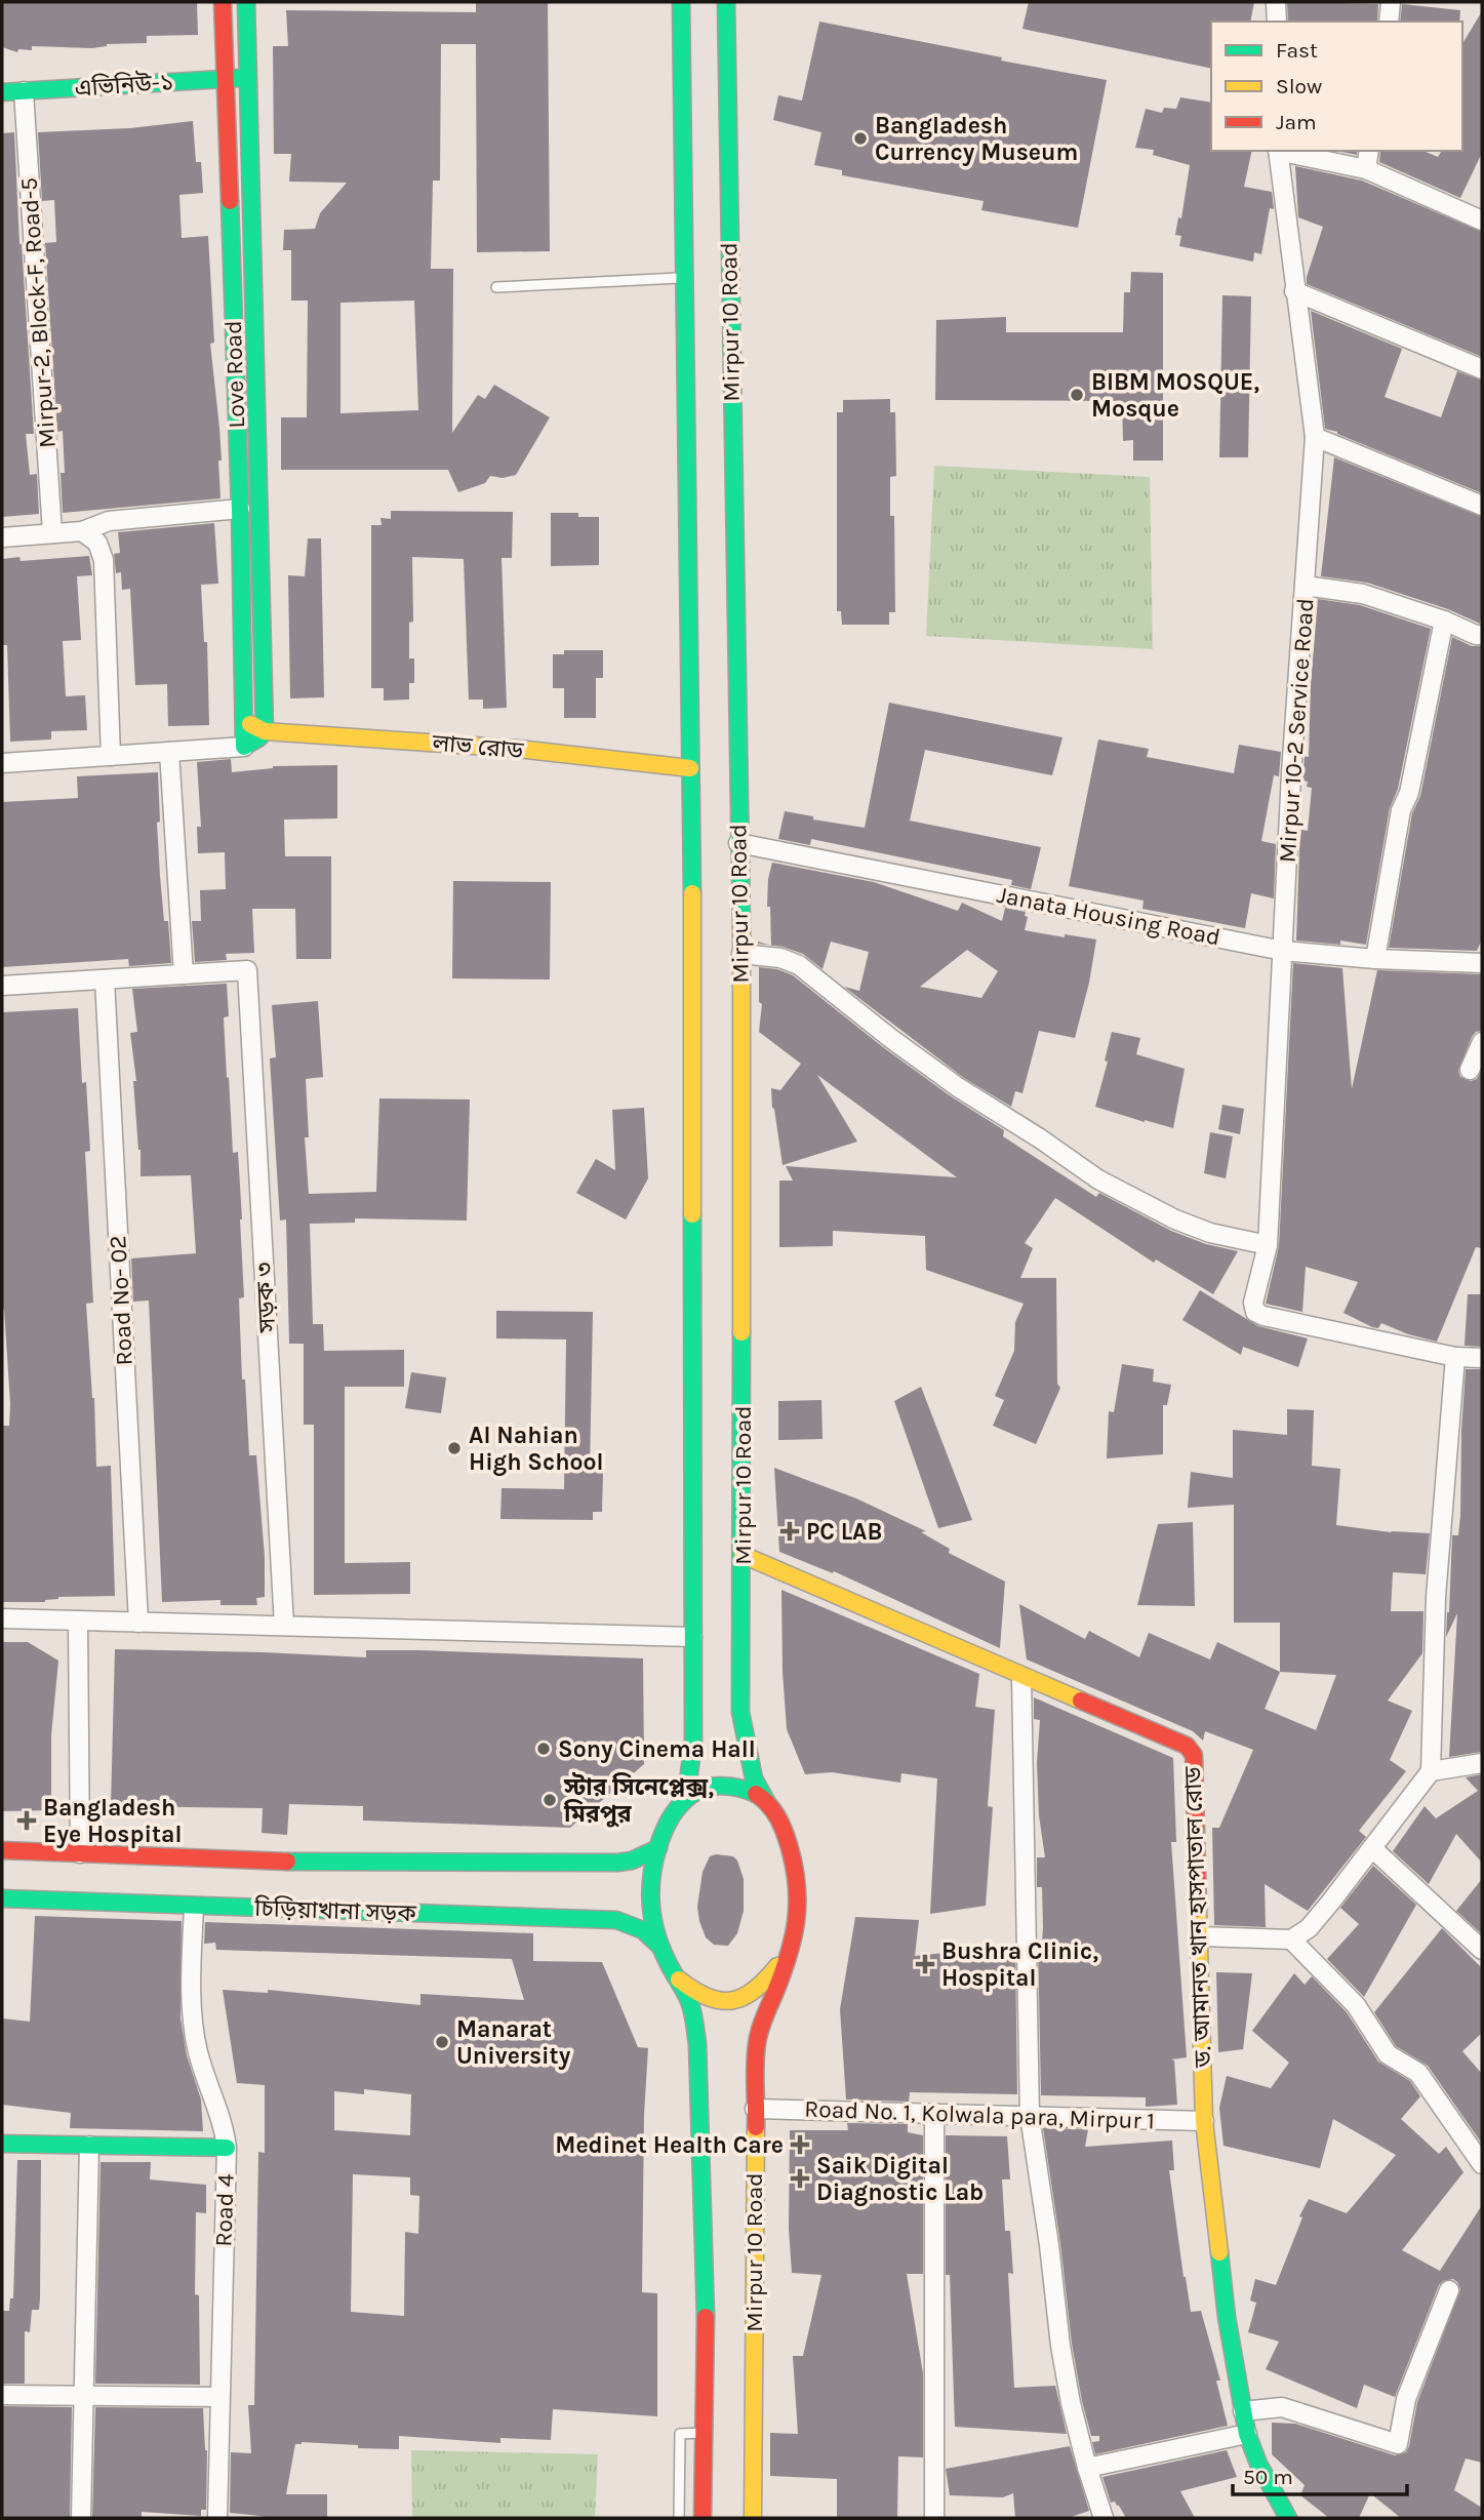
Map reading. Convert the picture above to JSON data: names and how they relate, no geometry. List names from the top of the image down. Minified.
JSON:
{"streets":{"main road":["এভিনিউ-১","Mirpur 10 Road","Love Road","লাভ রোড","চিড়িয়াখানা সড়ক","ড. আমানত খান হাসপাতাল রোড"],"street":["Mirpur-2, Block-F, Road-5","Mirpur 10-2 Service Road","Janata Housing Road","সড়ক ৩","Road No- 02","Road No. 1, Kolwala para, Mirpur 1","Road 4"]},"crossings":[["এভিনিউ-১","Mirpur-2, Block-F, Road-5"],["এভিনিউ-১","Love Road"],["Mirpur 10 Road","লাভ রোড"],["Mirpur 10 Road","Janata Housing Road"],["Mirpur 10 Road","চিড়িয়াখানা সড়ক"],["Mirpur 10 Road","ড. আমানত খান হাসপাতাল রোড"],["Mirpur 10 Road","Road No. 1, Kolwala para, Mirpur 1"],["Love Road","লাভ রোড"],["Mirpur 10-2 Service Road","Janata Housing Road"],["চিড়িয়াখানা সড়ক","Road 4"],["ড. আমানত খান হাসপাতাল রোড","Road No. 1, Kolwala para, Mirpur 1"]],"places":{"other":["Bangladesh Currency Museum","BIBM MOSQUE, Mosque","Al Nahian High School","Sony Cinema Hall","স্টার সিনেপ্লেক্স, মিরপুর","Manarat University"],"health":["PC LAB","Bangladesh Eye Hospital","Bushra Clinic, Hospital","Medinet Health Care","Saik Digital Diagnostic Lab"]},"legend":["Fast","Slow","Jam"],"scale_bar":"50 m"}
